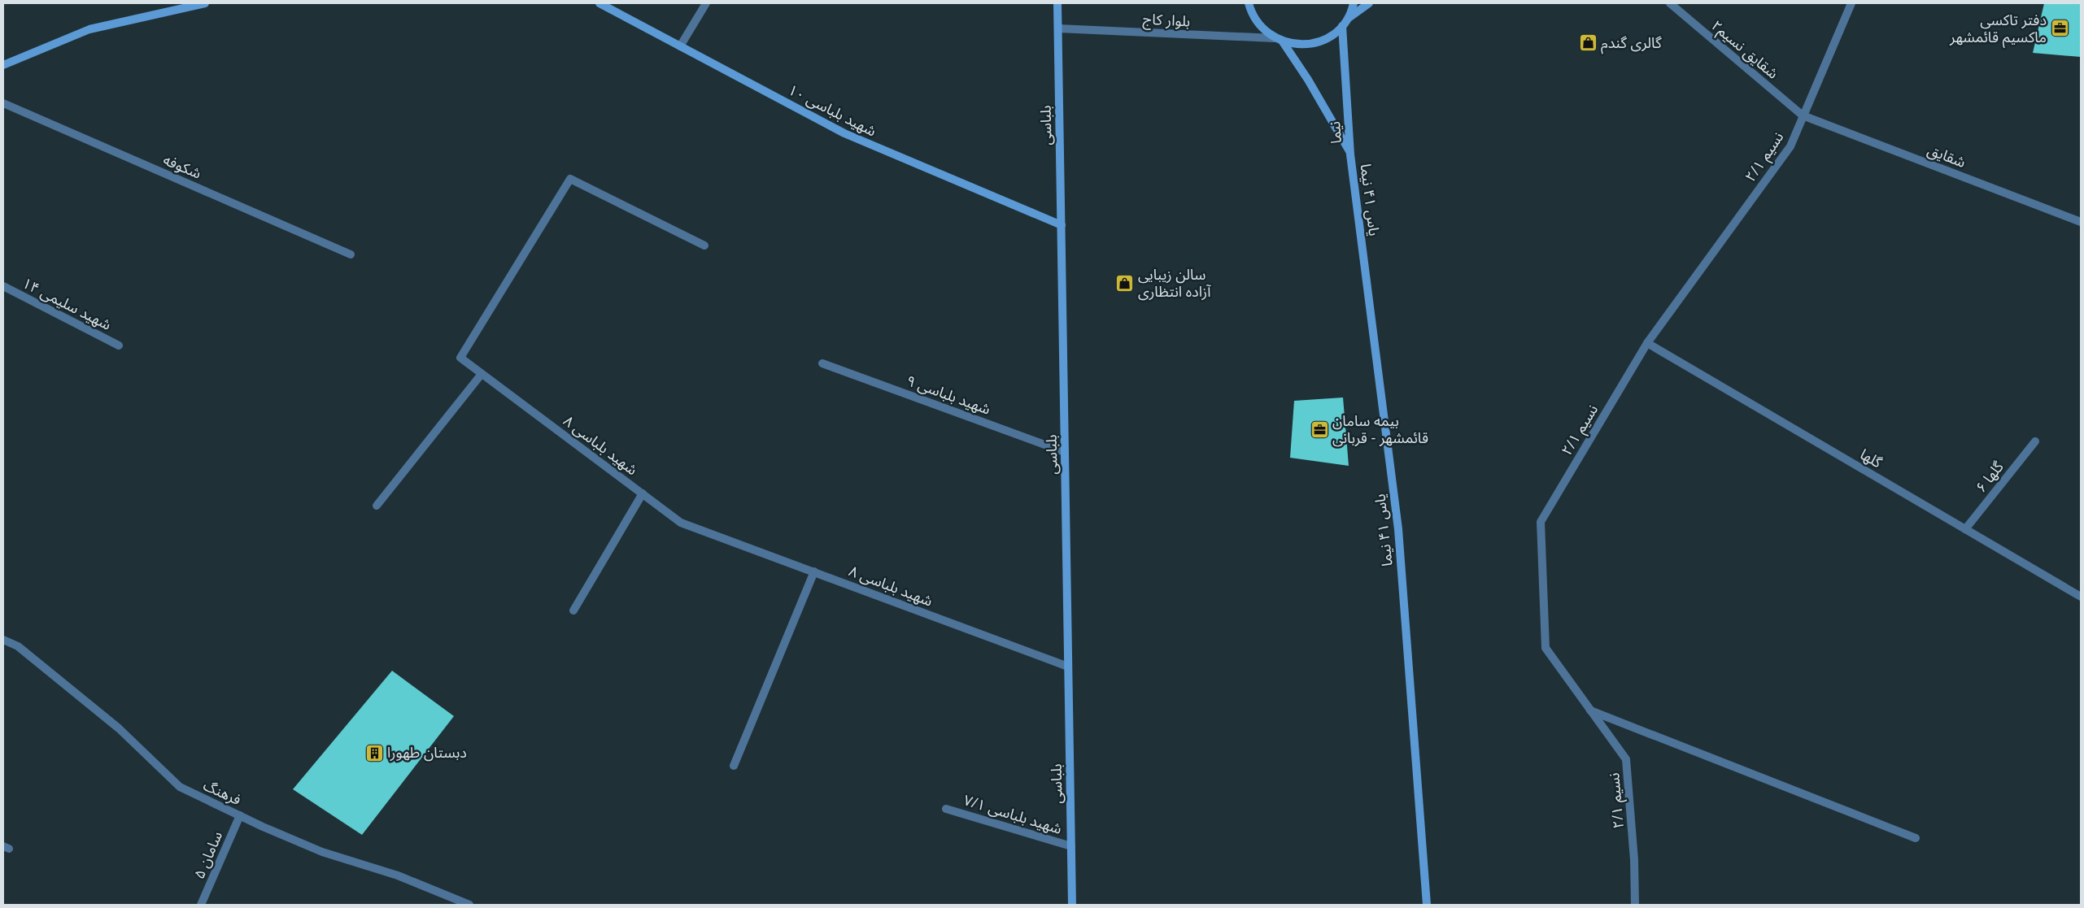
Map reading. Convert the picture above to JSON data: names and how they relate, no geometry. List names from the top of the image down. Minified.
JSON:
{"streets":{"street":["بلوار کاج","شقایق نسیم۲","شهید بلباسی ١٠","بلباسی","نیما","شقایق","نسیم ۲/۱","شکوفه","یاس ۴۱ نیما","شهید سلیمی ۱۴","شهید بلباسی ۹","شهید بلباسی ۸","گلها","گلها ۶","فرهنگ","شهید بلباسی ۷/۱","سامان ۵"]},"crossings":[["بلوار کاج","بلباسی"],["بلوار کاج","نیما"],["شقایق نسیم۲","شقایق"],["شقایق نسیم۲","نسیم ۲/۱"],["شهید بلباسی ١٠","بلباسی"],["بلباسی","شهید بلباسی ۹"],["بلباسی","شهید بلباسی ۸"],["بلباسی","شهید بلباسی ۷/۱"],["نیما","یاس ۴۱ نیما"],["شقایق","نسیم ۲/۱"],["نسیم ۲/۱","گلها"],["گلها","گلها ۶"],["فرهنگ","سامان ۵"]],"places":{"office":["دفتر تاکسی ماکسیم قائمشهر","بیمه سامان قائمشهر - قربانی"],"shop":["گالری گندم","سالن زیبایی آزاده انتظاری"],"building":["دبستان طهورا"]}}
